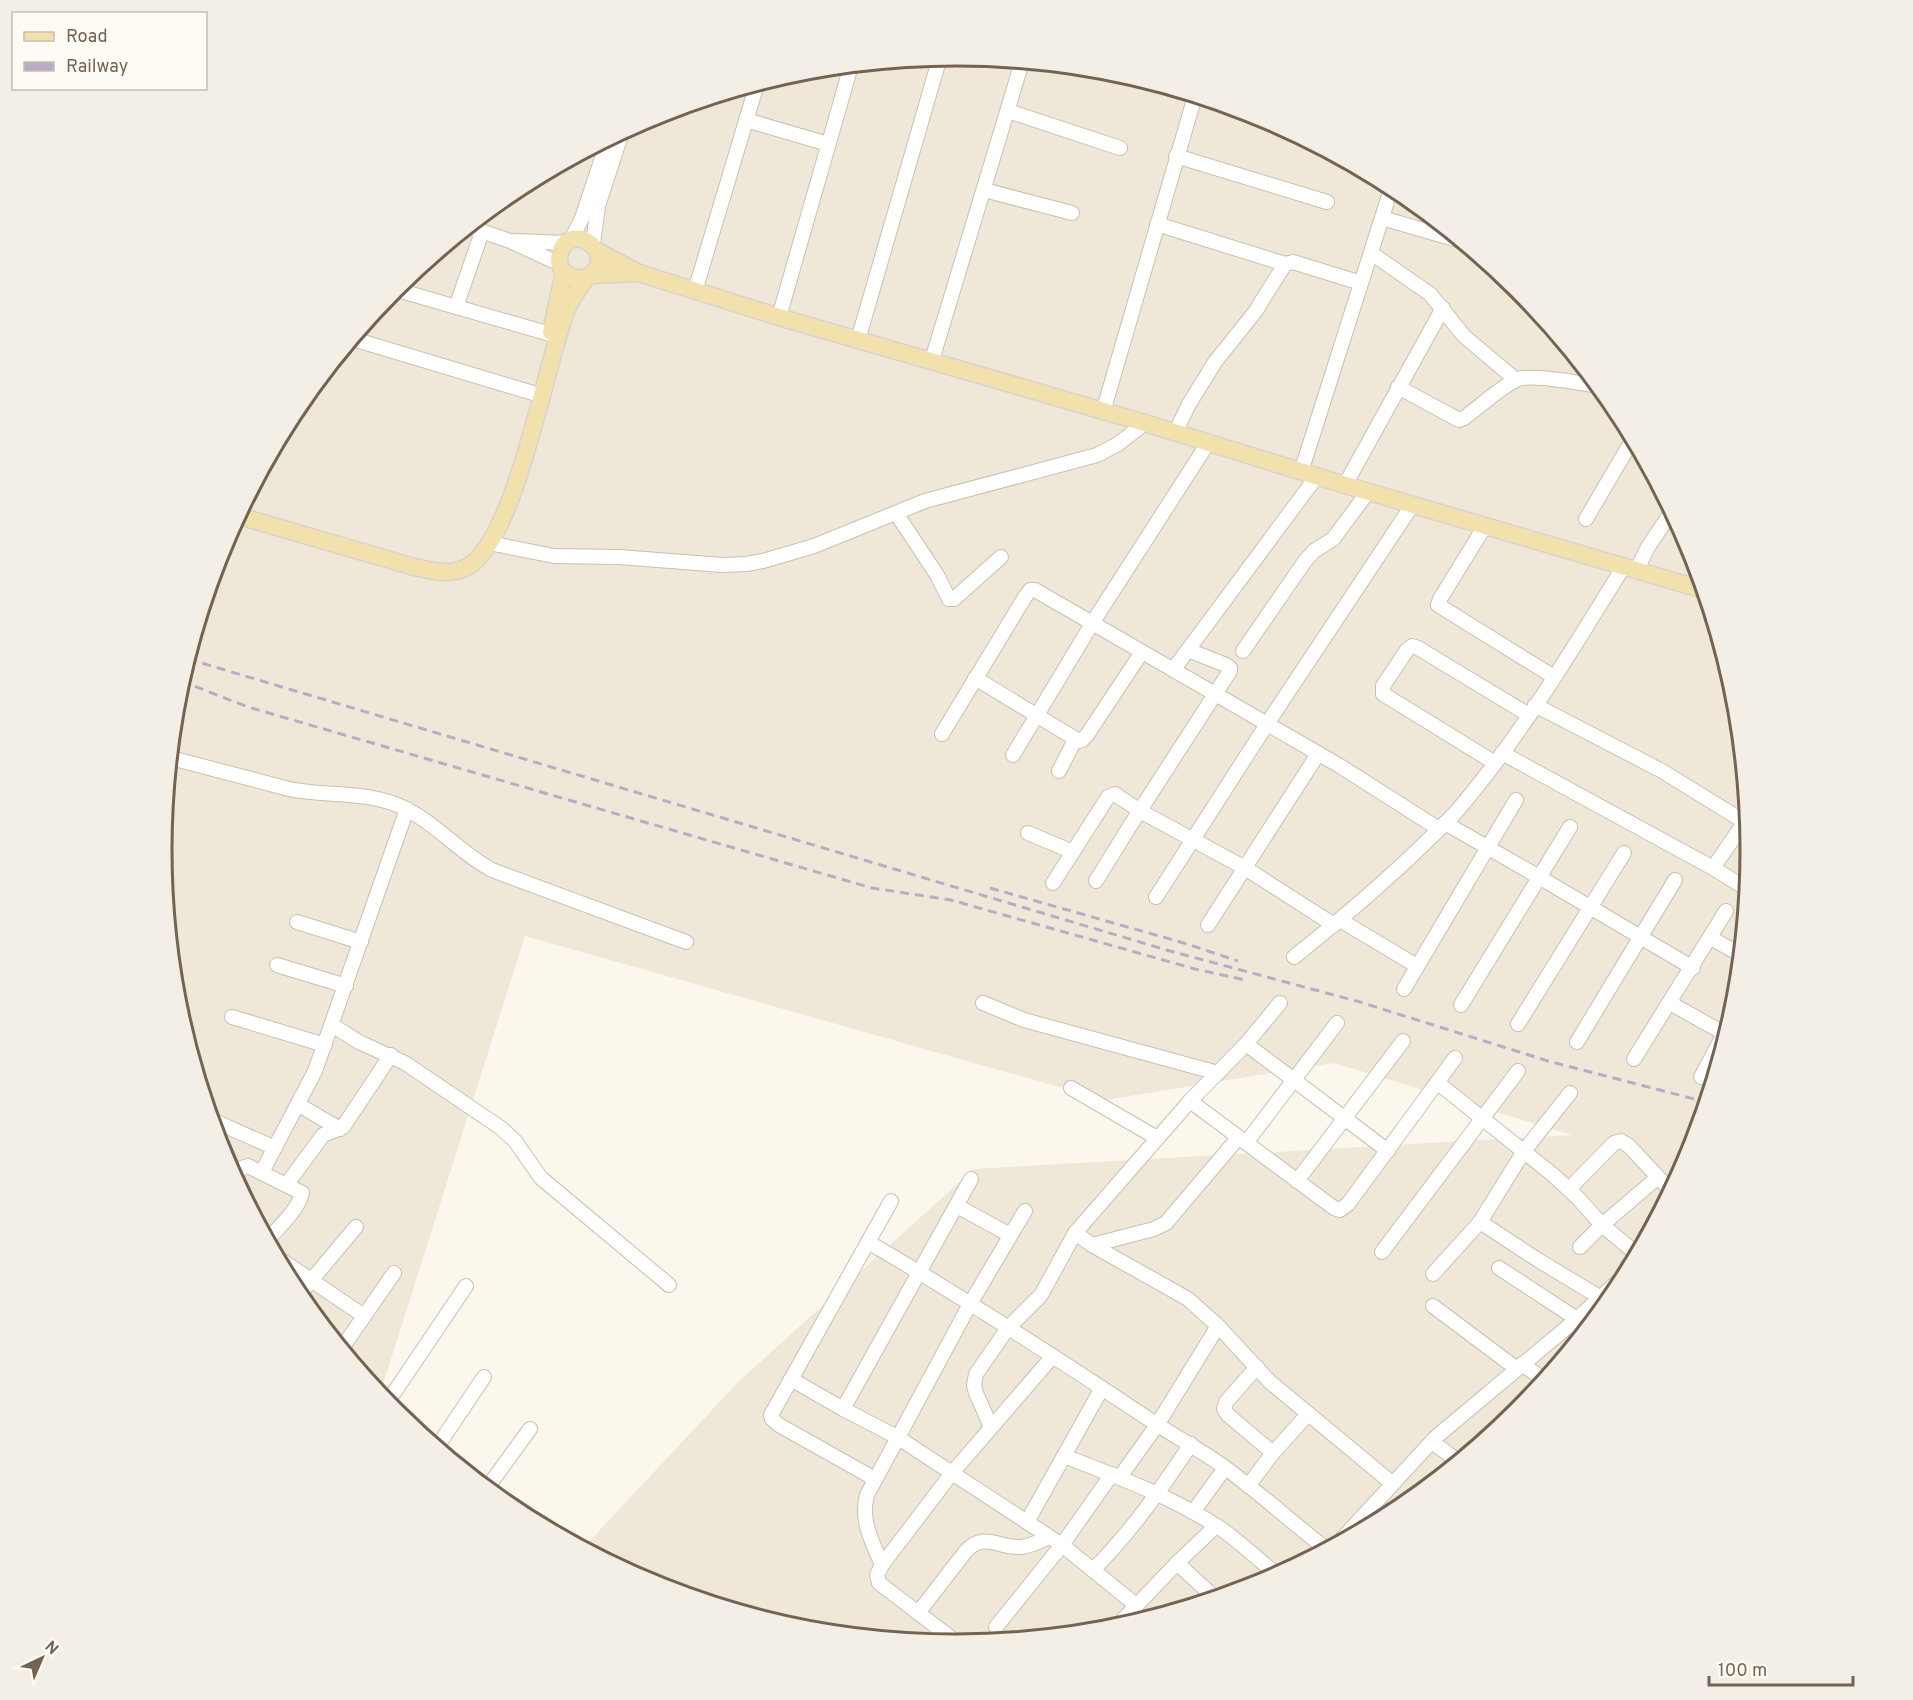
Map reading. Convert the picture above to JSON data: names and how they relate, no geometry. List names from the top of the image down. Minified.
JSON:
{"legend":["Road","Railway"],"scale_bar":"100 m","north":"top right"}
